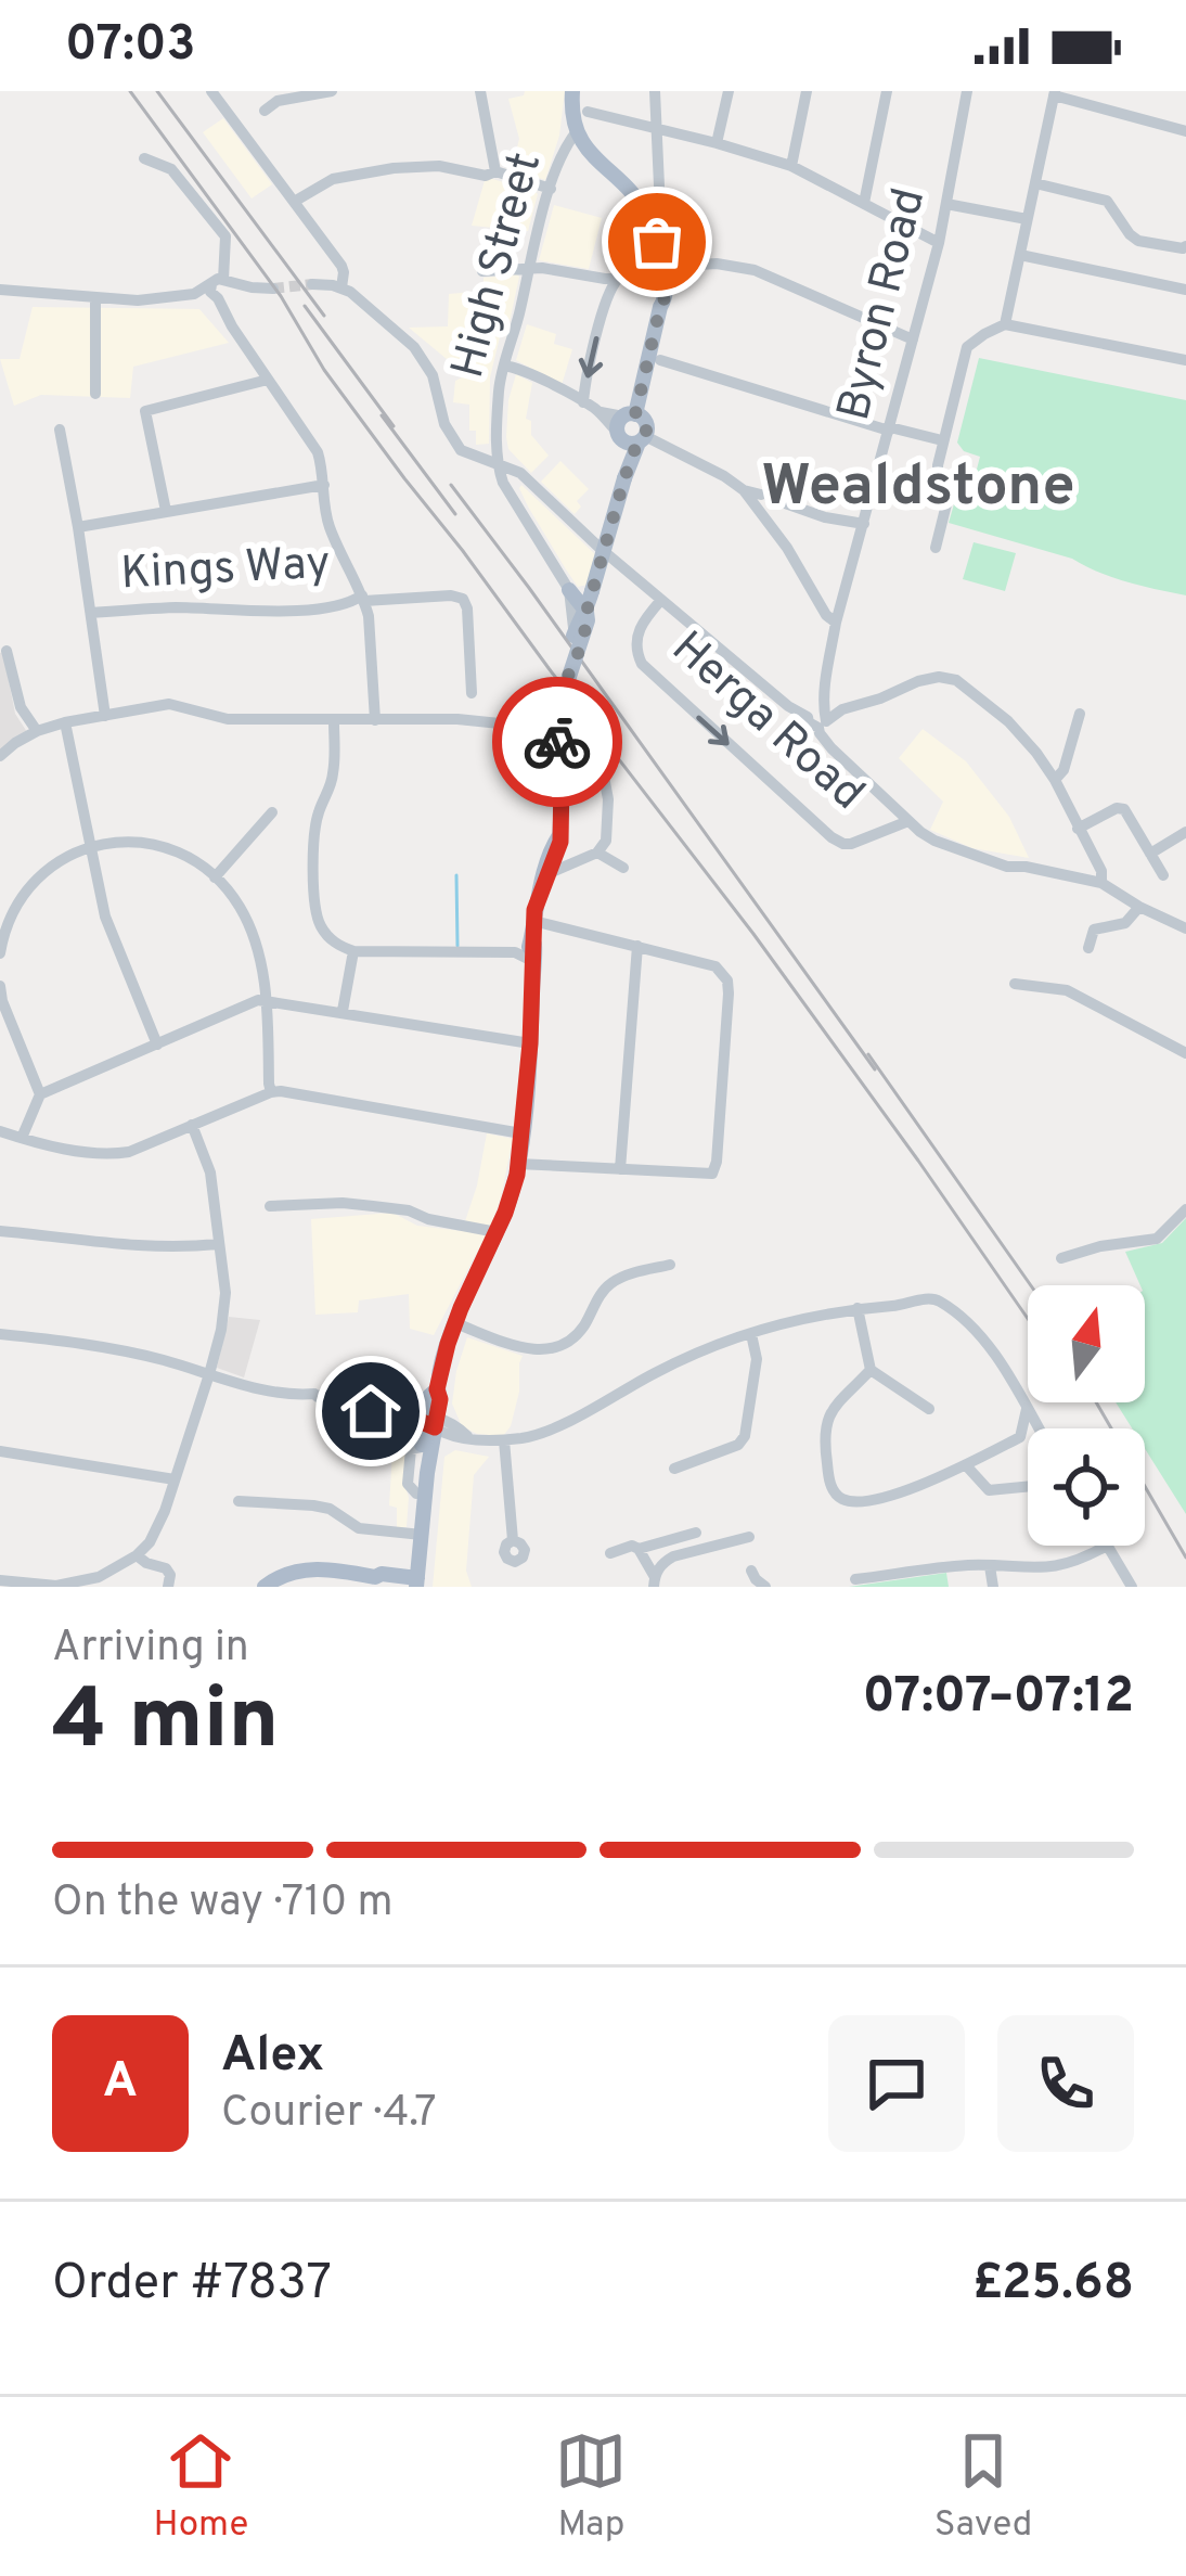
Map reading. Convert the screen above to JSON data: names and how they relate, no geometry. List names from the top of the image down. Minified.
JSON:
{"streets":{"main road":["High Street"],"street":["Byron Road","Kings Way","Herga Road"]},"districts":["Wealdstone"],"north":"top","page":{"status":"07:03","heading":["4 min","Arriving in","07:07–07:12"],"panel":["Alex","Courier · 4.7","Order #7837","£25.68"],"bar":"On the way · 710 m","round":"A","tabs":["Home","Map","Saved"]}}
